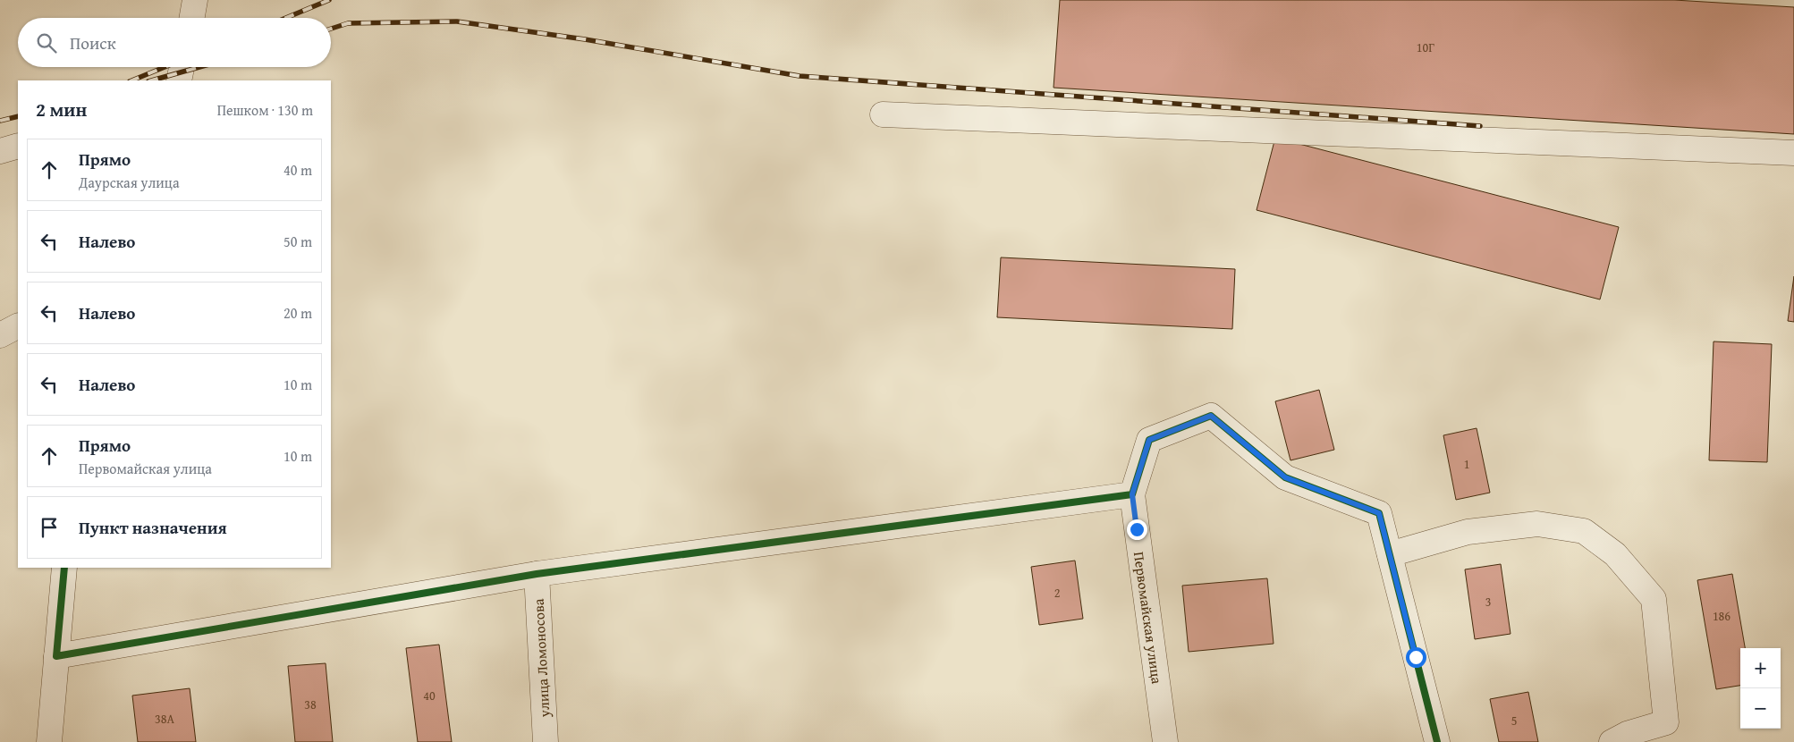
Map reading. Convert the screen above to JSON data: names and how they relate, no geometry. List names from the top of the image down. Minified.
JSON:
{"streets":{"street":["Первомайская улица","улица Ломоносова"]},"house_numbers":["10Г","1","2","3","186","40","38","38А","5"],"page":{"search":"Поиск","heading":["2 мин","Пешком · 130 m"],"list":[["Прямо","Даурская улица","40 m"],["Налево","50 m"],["Налево","20 m"],["Налево","10 m"],["Прямо","Первомайская улица","10 m"],"Пункт назначения"],"map_buttons":["+","−"]}}
